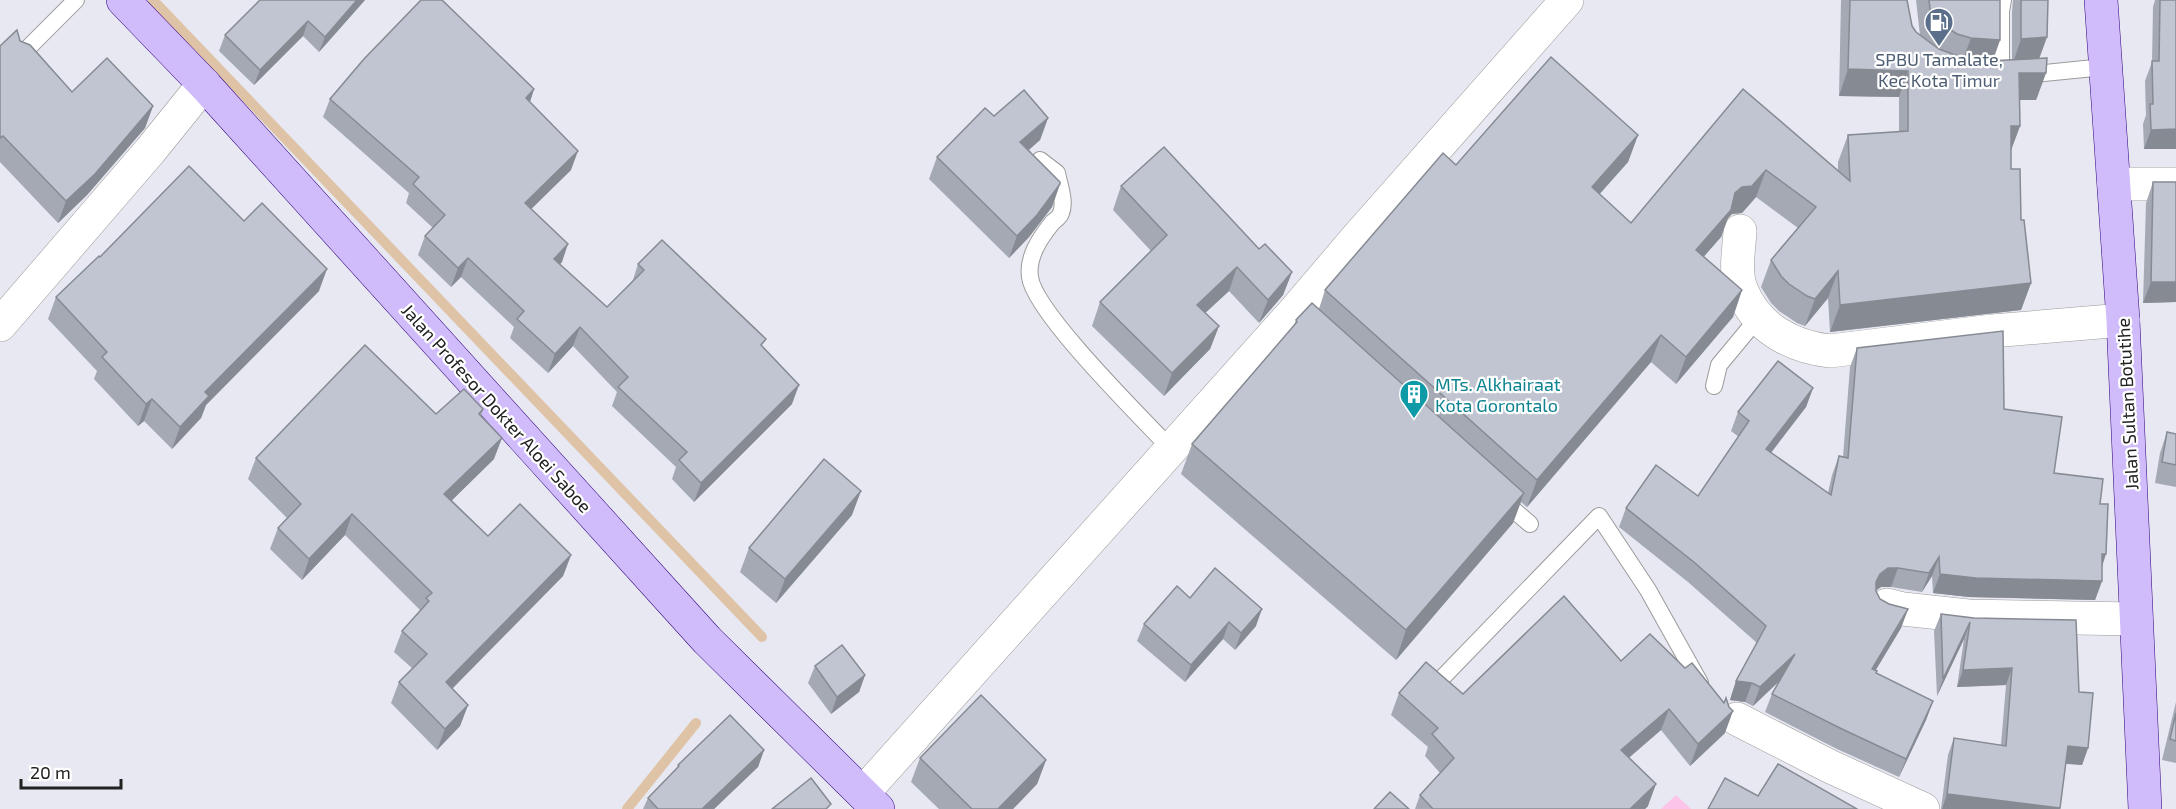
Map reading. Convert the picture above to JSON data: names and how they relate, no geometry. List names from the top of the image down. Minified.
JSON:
{"streets":{"street":["Jalan Sultan Botutihe","Jalan Profesor Dokter Aloei Saboe"]},"places":{"fuel station":["SPBU Tamalate, Kec Kota Timur"],"building":["MTs. Alkhairaat Kota Gorontalo"]},"scale_bar":"20 m"}
